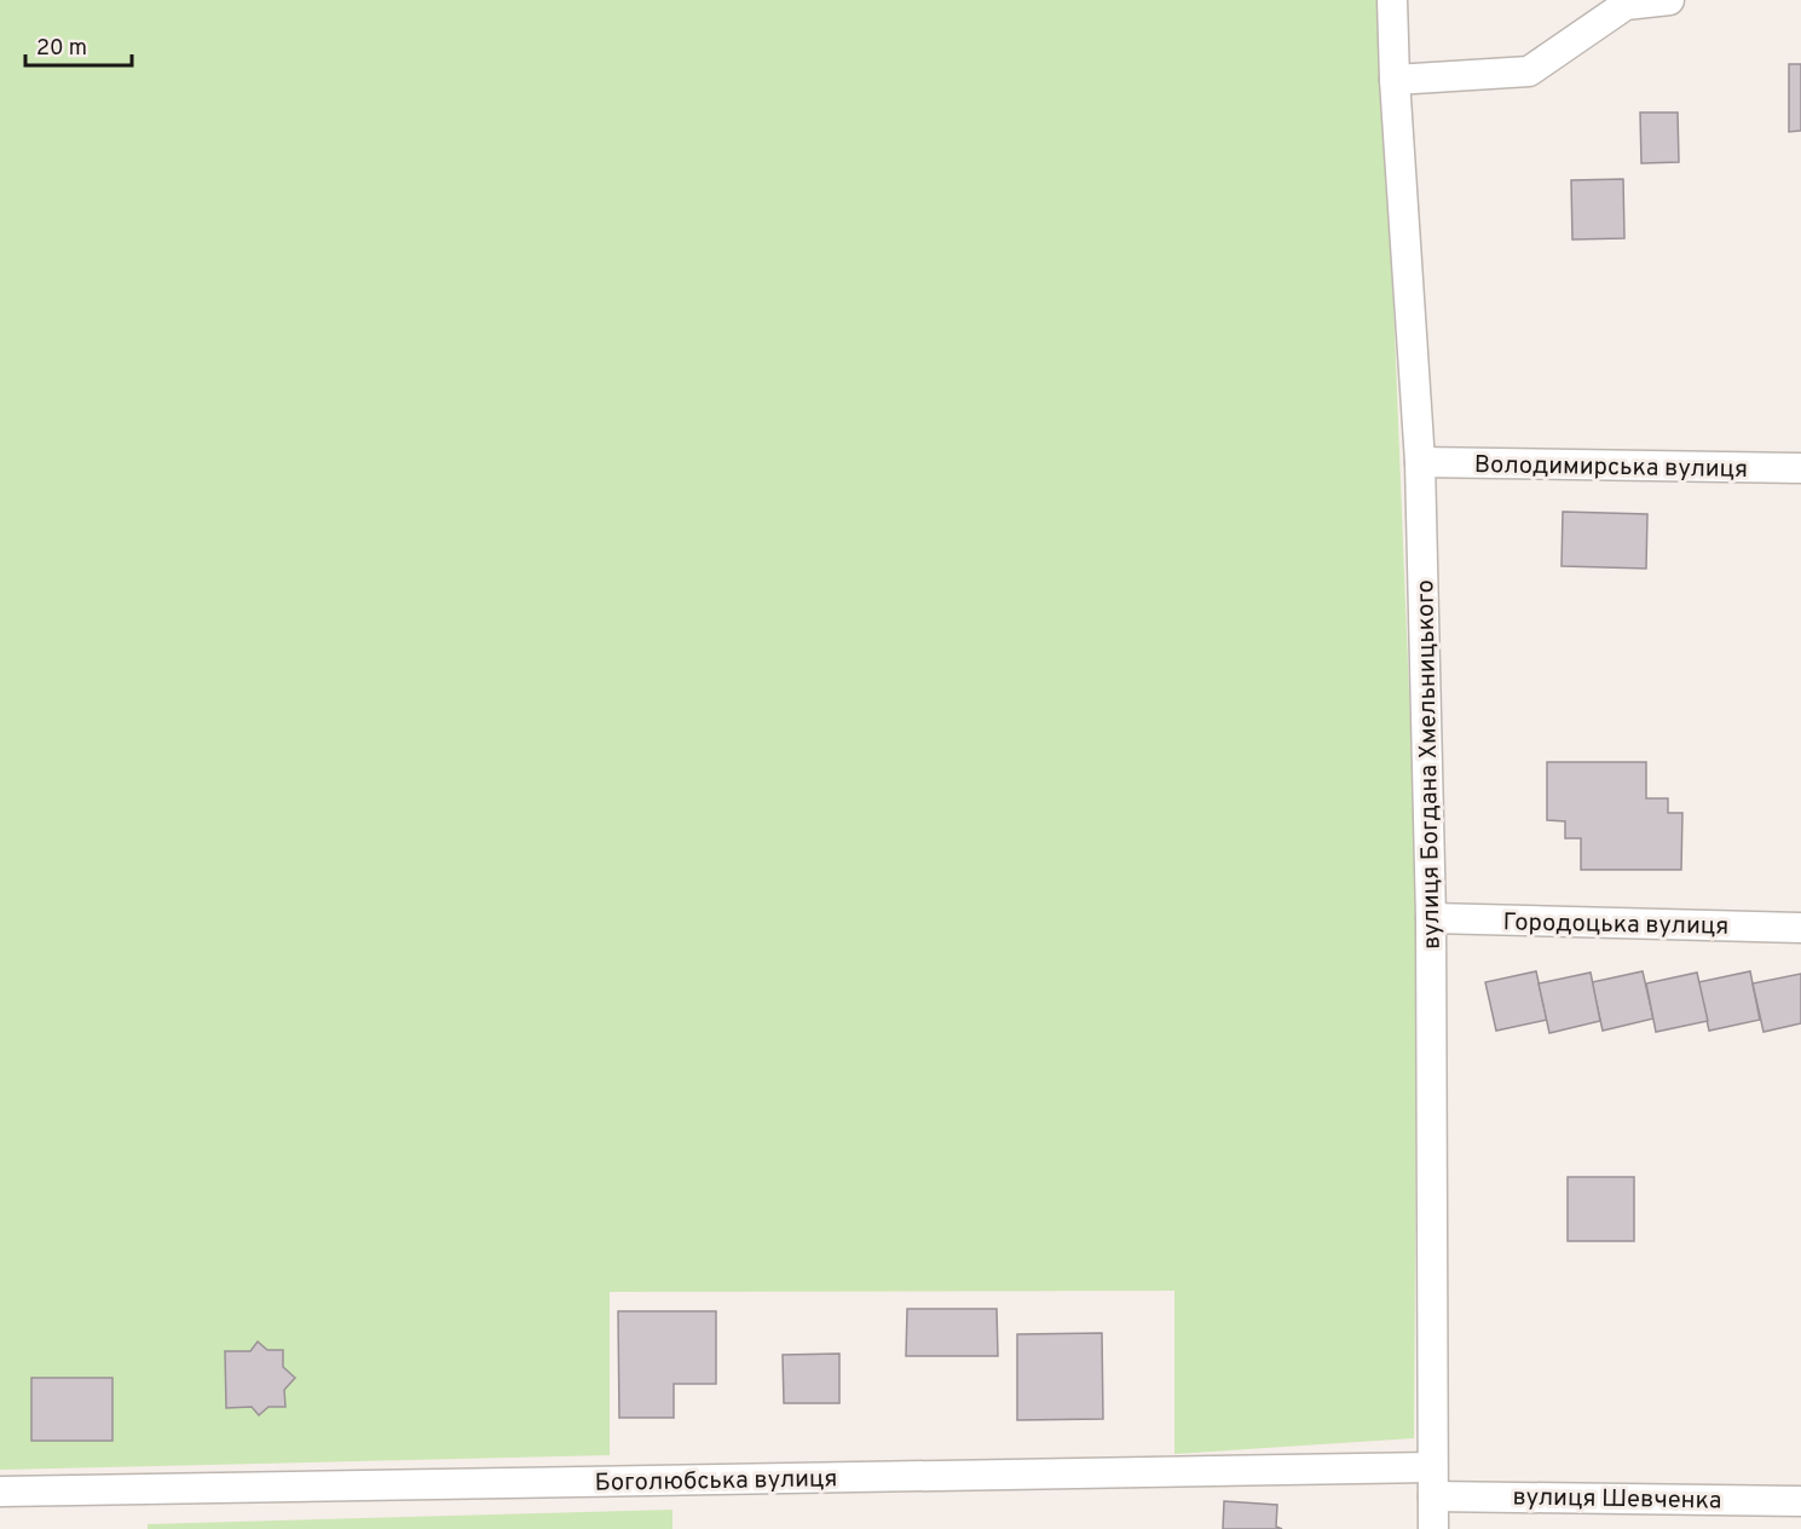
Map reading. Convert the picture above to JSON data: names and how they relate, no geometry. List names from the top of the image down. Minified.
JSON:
{"streets":{"street":["Володимирська вулиця","вулиця Богдана Хмельницького","Городоцька вулиця","Боголюбська вулиця","вулиця Шевченка"]},"crossings":[["Володимирська вулиця","вулиця Богдана Хмельницького"],["вулиця Богдана Хмельницького","Городоцька вулиця"],["вулиця Богдана Хмельницького","Боголюбська вулиця"],["вулиця Богдана Хмельницького","вулиця Шевченка"]],"scale_bar":"20 m"}
